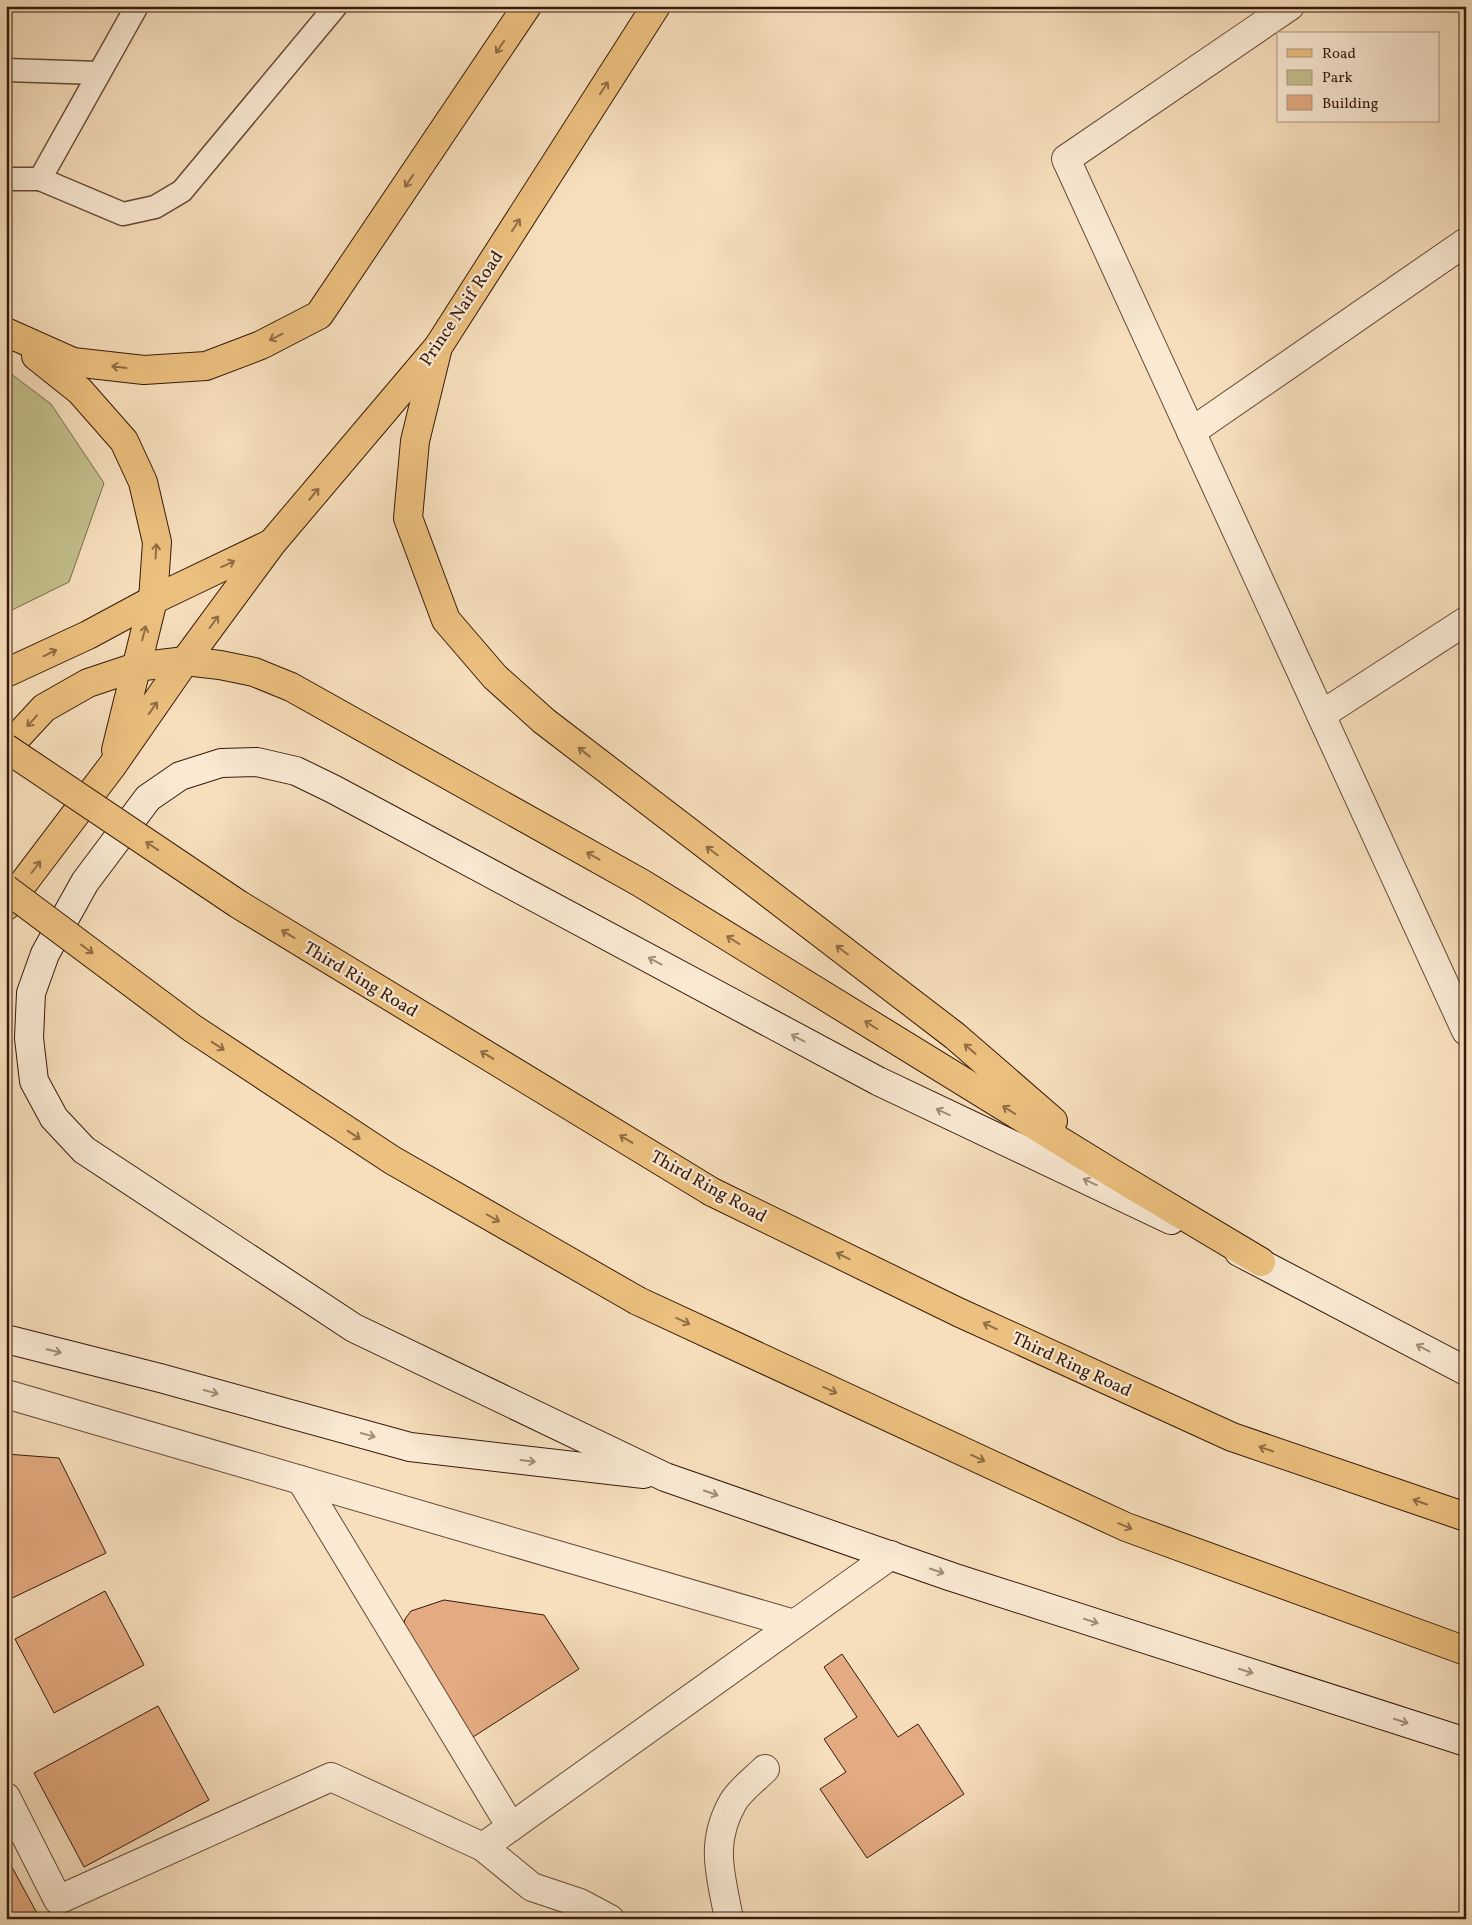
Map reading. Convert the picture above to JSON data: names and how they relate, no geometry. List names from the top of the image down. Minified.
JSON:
{"streets":{"main road":["Prince Naif Road","Third Ring Road"]},"one_way":["Prince Naif Road"],"legend":["Road","Park","Building"]}
